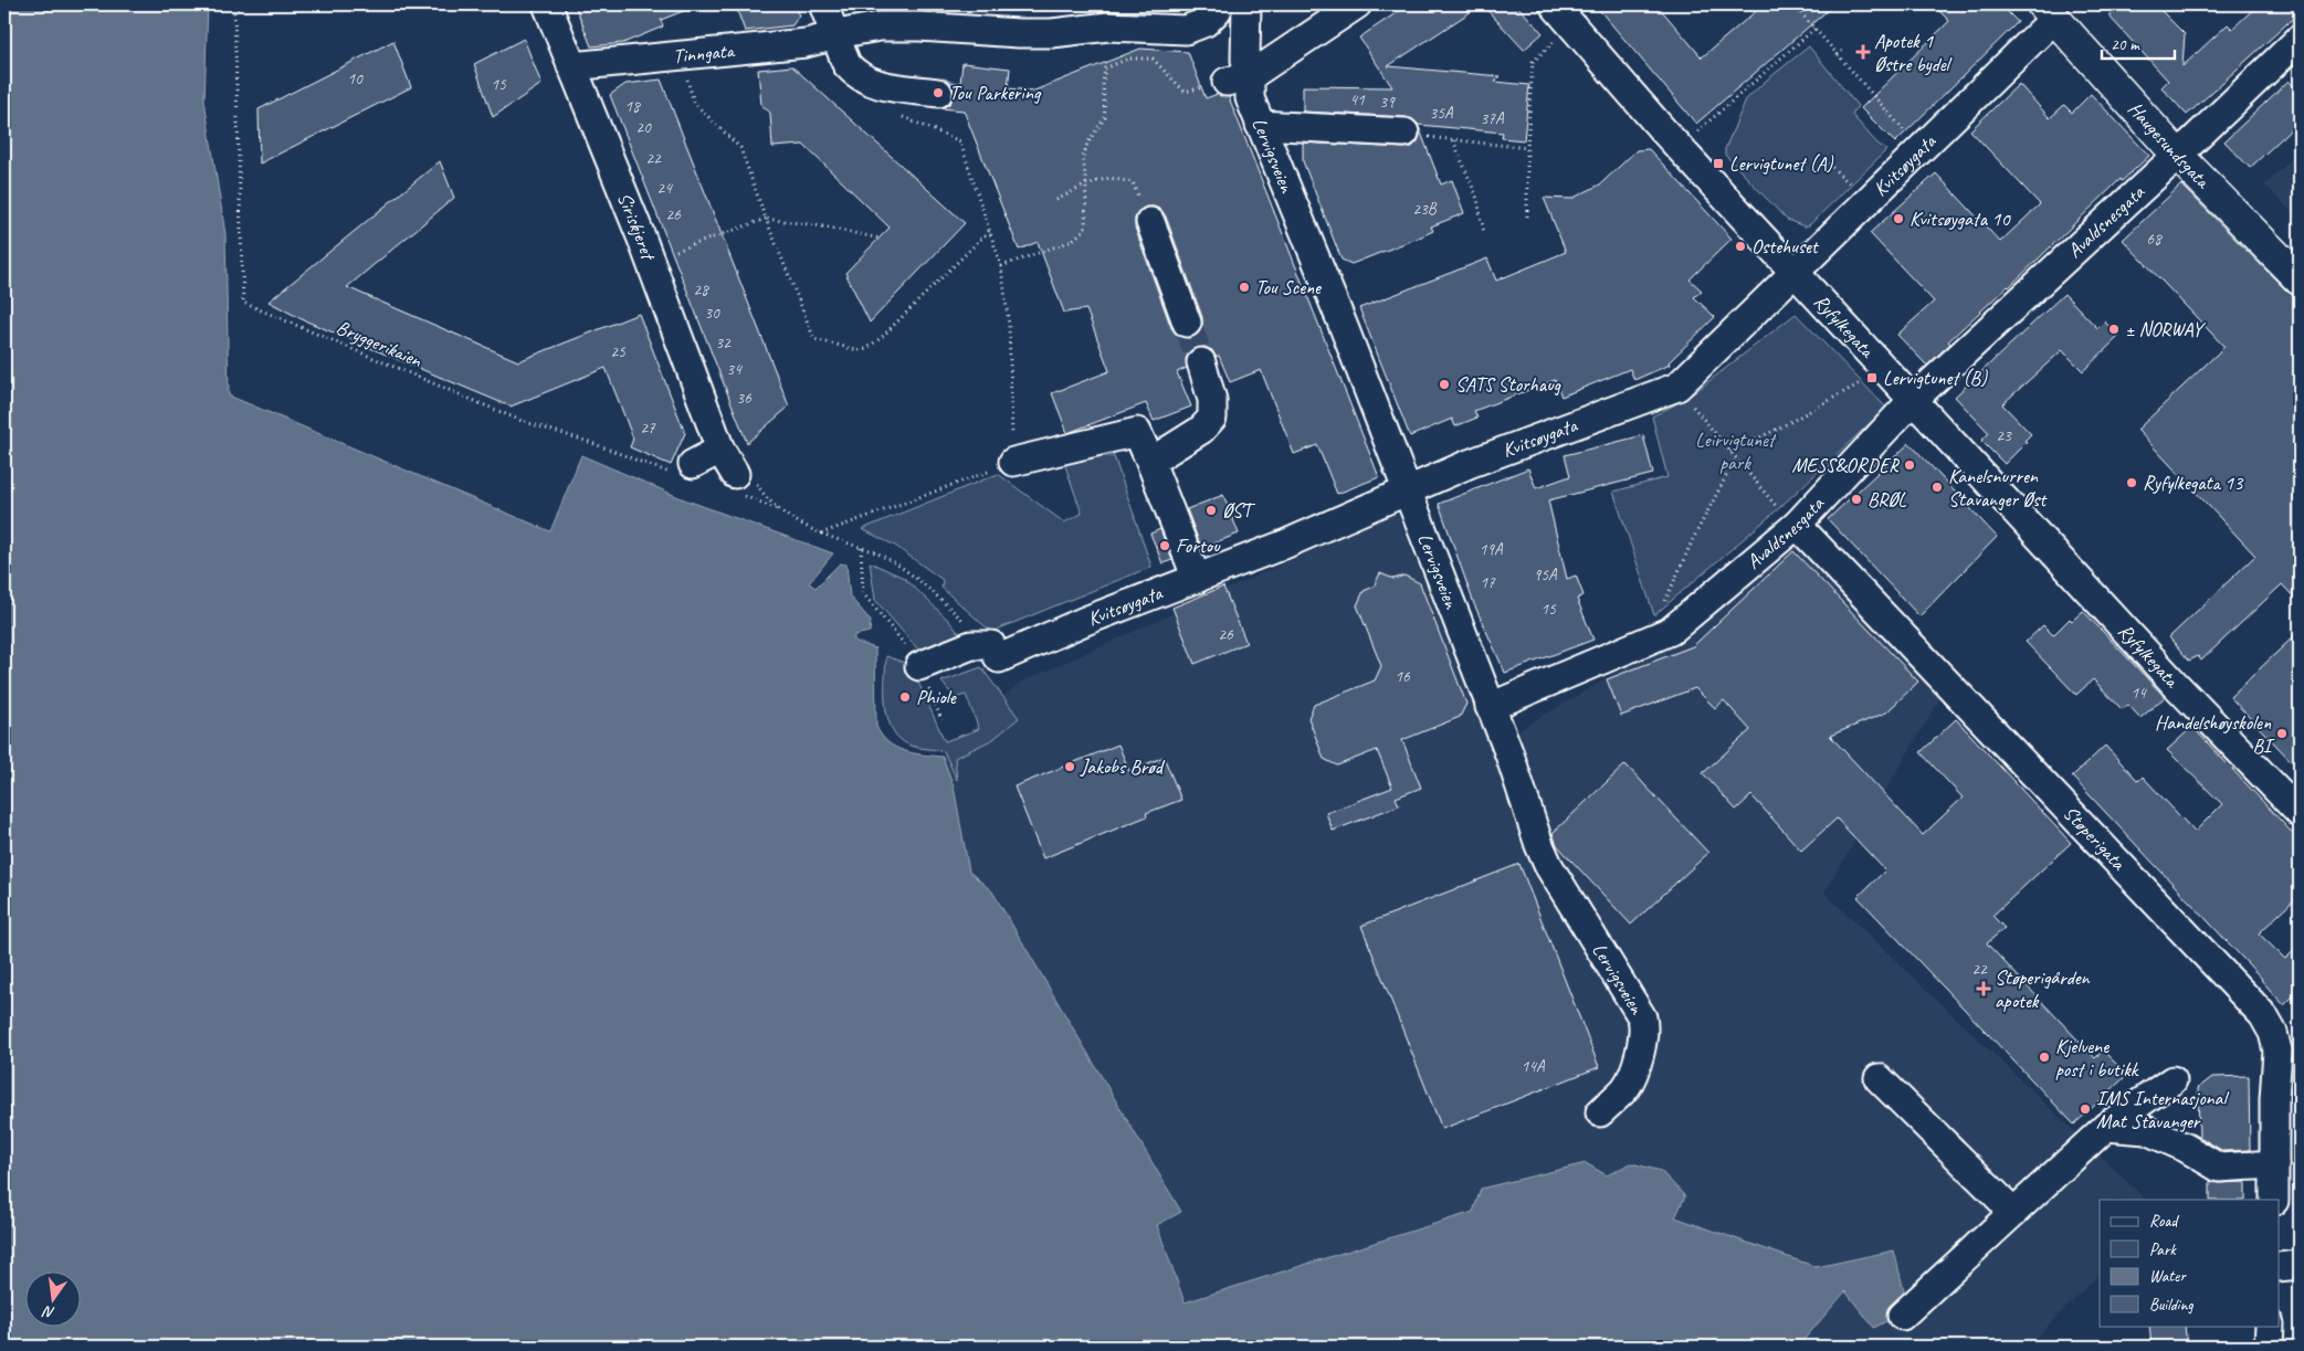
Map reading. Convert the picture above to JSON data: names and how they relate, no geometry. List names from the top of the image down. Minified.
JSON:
{"streets":{"main road":["Haugesundsgata"],"street":["Tinngata","Lervigsveien","Kvitsøygata","Avaldsnesgata","Siriskjeret","Ryfylkegata","Støperigata"],"path":["Bryggerikaien"]},"crossings":[["Tinngata","Siriskjeret"],["Haugesundsgata","Kvitsøygata"],["Haugesundsgata","Avaldsnesgata"],["Lervigsveien","Kvitsøygata"],["Lervigsveien","Avaldsnesgata"],["Kvitsøygata","Ryfylkegata"],["Avaldsnesgata","Ryfylkegata"],["Avaldsnesgata","Støperigata"]],"parks":["Leirvigtunet park"],"places":{"health":["Apotek 1 Østre bydel","Støperigården apotek"],"other":["Tou Parkering","Kvitsøygata 10","Ostehuset","Tou Scene","± NORWAY","SATS Storhaug","MESS&ORDER","Ryfylkegata 13","Kanelsnurren Stavanger Øst","BRØL","ØST","Fortou","Phiole","Handelshøyskolen BI","Jakobs Brød","Kjelvene post i butikk","IMS Internasjonal Mat Stavanger"],"transit":["Lervigtunet (A)","Lervigtunet (B)"]},"house_numbers":["10","15","41","39","18","35A","37A","20","22","24","23B","26","68","28","30","32","25","34","36","27","23","19A","95A","17","15","26","16","14","22","14A"],"legend":["Road","Park","Water","Building"],"scale_bar":"20 m","north":"bottom"}
